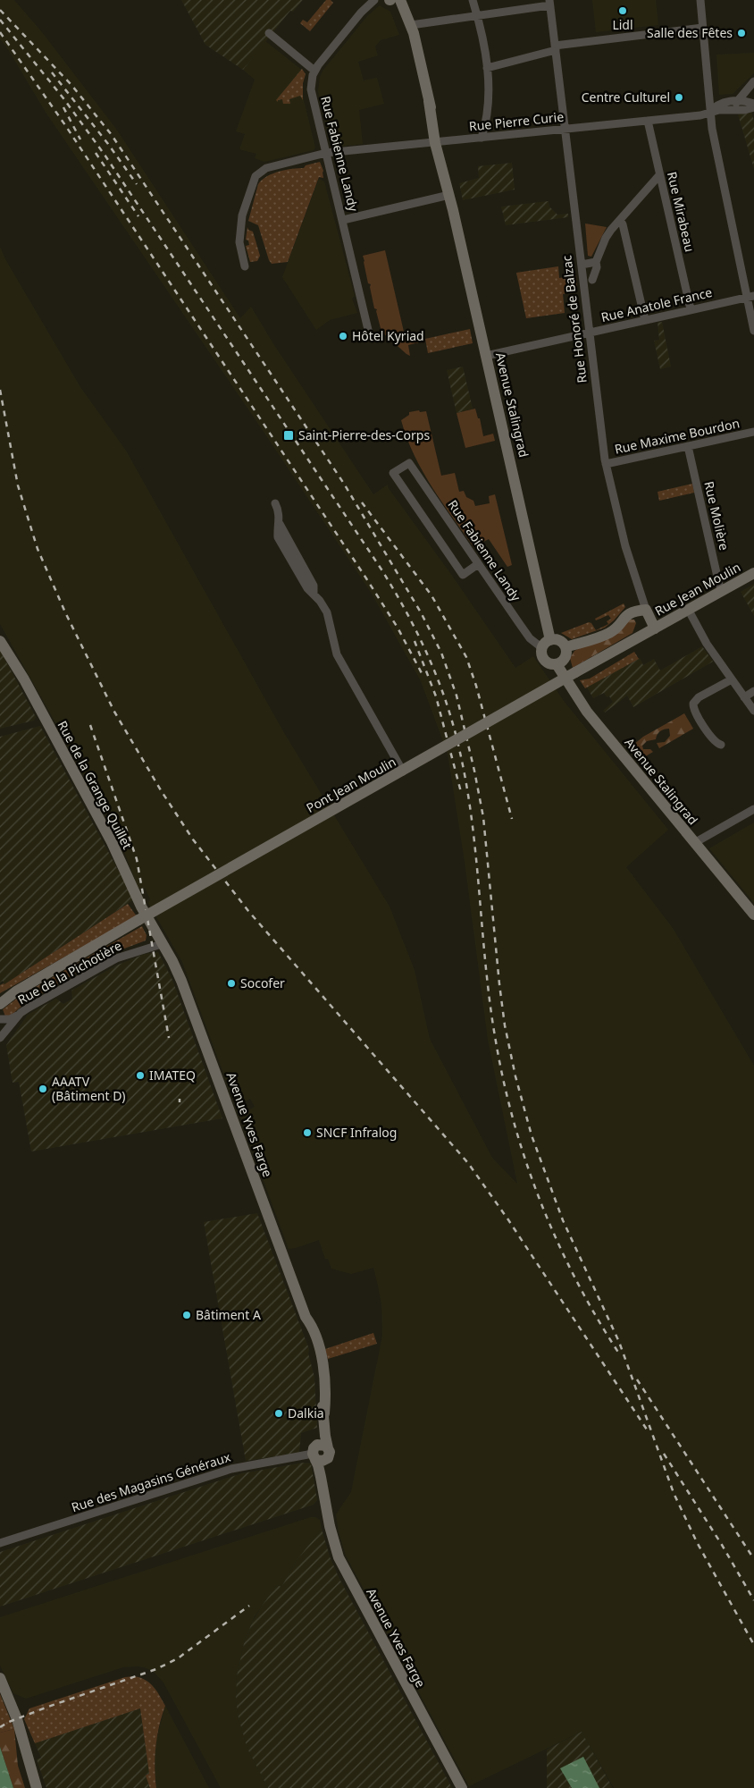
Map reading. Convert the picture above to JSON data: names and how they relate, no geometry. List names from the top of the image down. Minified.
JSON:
{"streets":{"street":["Rue Pierre Curie","Rue Fabienne Landy","Rue Mirabeau","Rue Anatole France","Rue Honoré de Balzac","Avenue Stalingrad","Rue Maxime Bourdon","Rue Molière","Rue Jean Moulin","Rue de la Grange Quillet","Pont Jean Moulin","Rue de la Pichotière","Avenue Yves Farge","Rue des Magasins Généraux"]},"crossings":[["Rue Pierre Curie","Rue Fabienne Landy"],["Rue Pierre Curie","Rue Mirabeau"],["Rue Pierre Curie","Rue Honoré de Balzac"],["Rue Pierre Curie","Avenue Stalingrad"],["Rue Fabienne Landy","Avenue Stalingrad"],["Rue Mirabeau","Rue Anatole France"],["Rue Anatole France","Rue Honoré de Balzac"],["Rue Anatole France","Avenue Stalingrad"],["Rue Honoré de Balzac","Rue Maxime Bourdon"],["Rue Honoré de Balzac","Rue Jean Moulin"],["Rue Maxime Bourdon","Rue Molière"],["Rue Molière","Rue Jean Moulin"],["Rue Jean Moulin","Pont Jean Moulin"],["Rue de la Grange Quillet","Rue de la Pichotière"],["Rue de la Grange Quillet","Avenue Yves Farge"],["Rue de la Pichotière","Avenue Yves Farge"],["Avenue Yves Farge","Rue des Magasins Généraux"]],"places":{"other":["Lidl","Salle des Fêtes","Centre Culturel","Hôtel Kyriad","Socofer","IMATEQ","AAATV (Bâtiment D)","SNCF Infralog","Bâtiment A","Dalkia"],"transit":["Saint-Pierre-des-Corps"]}}
